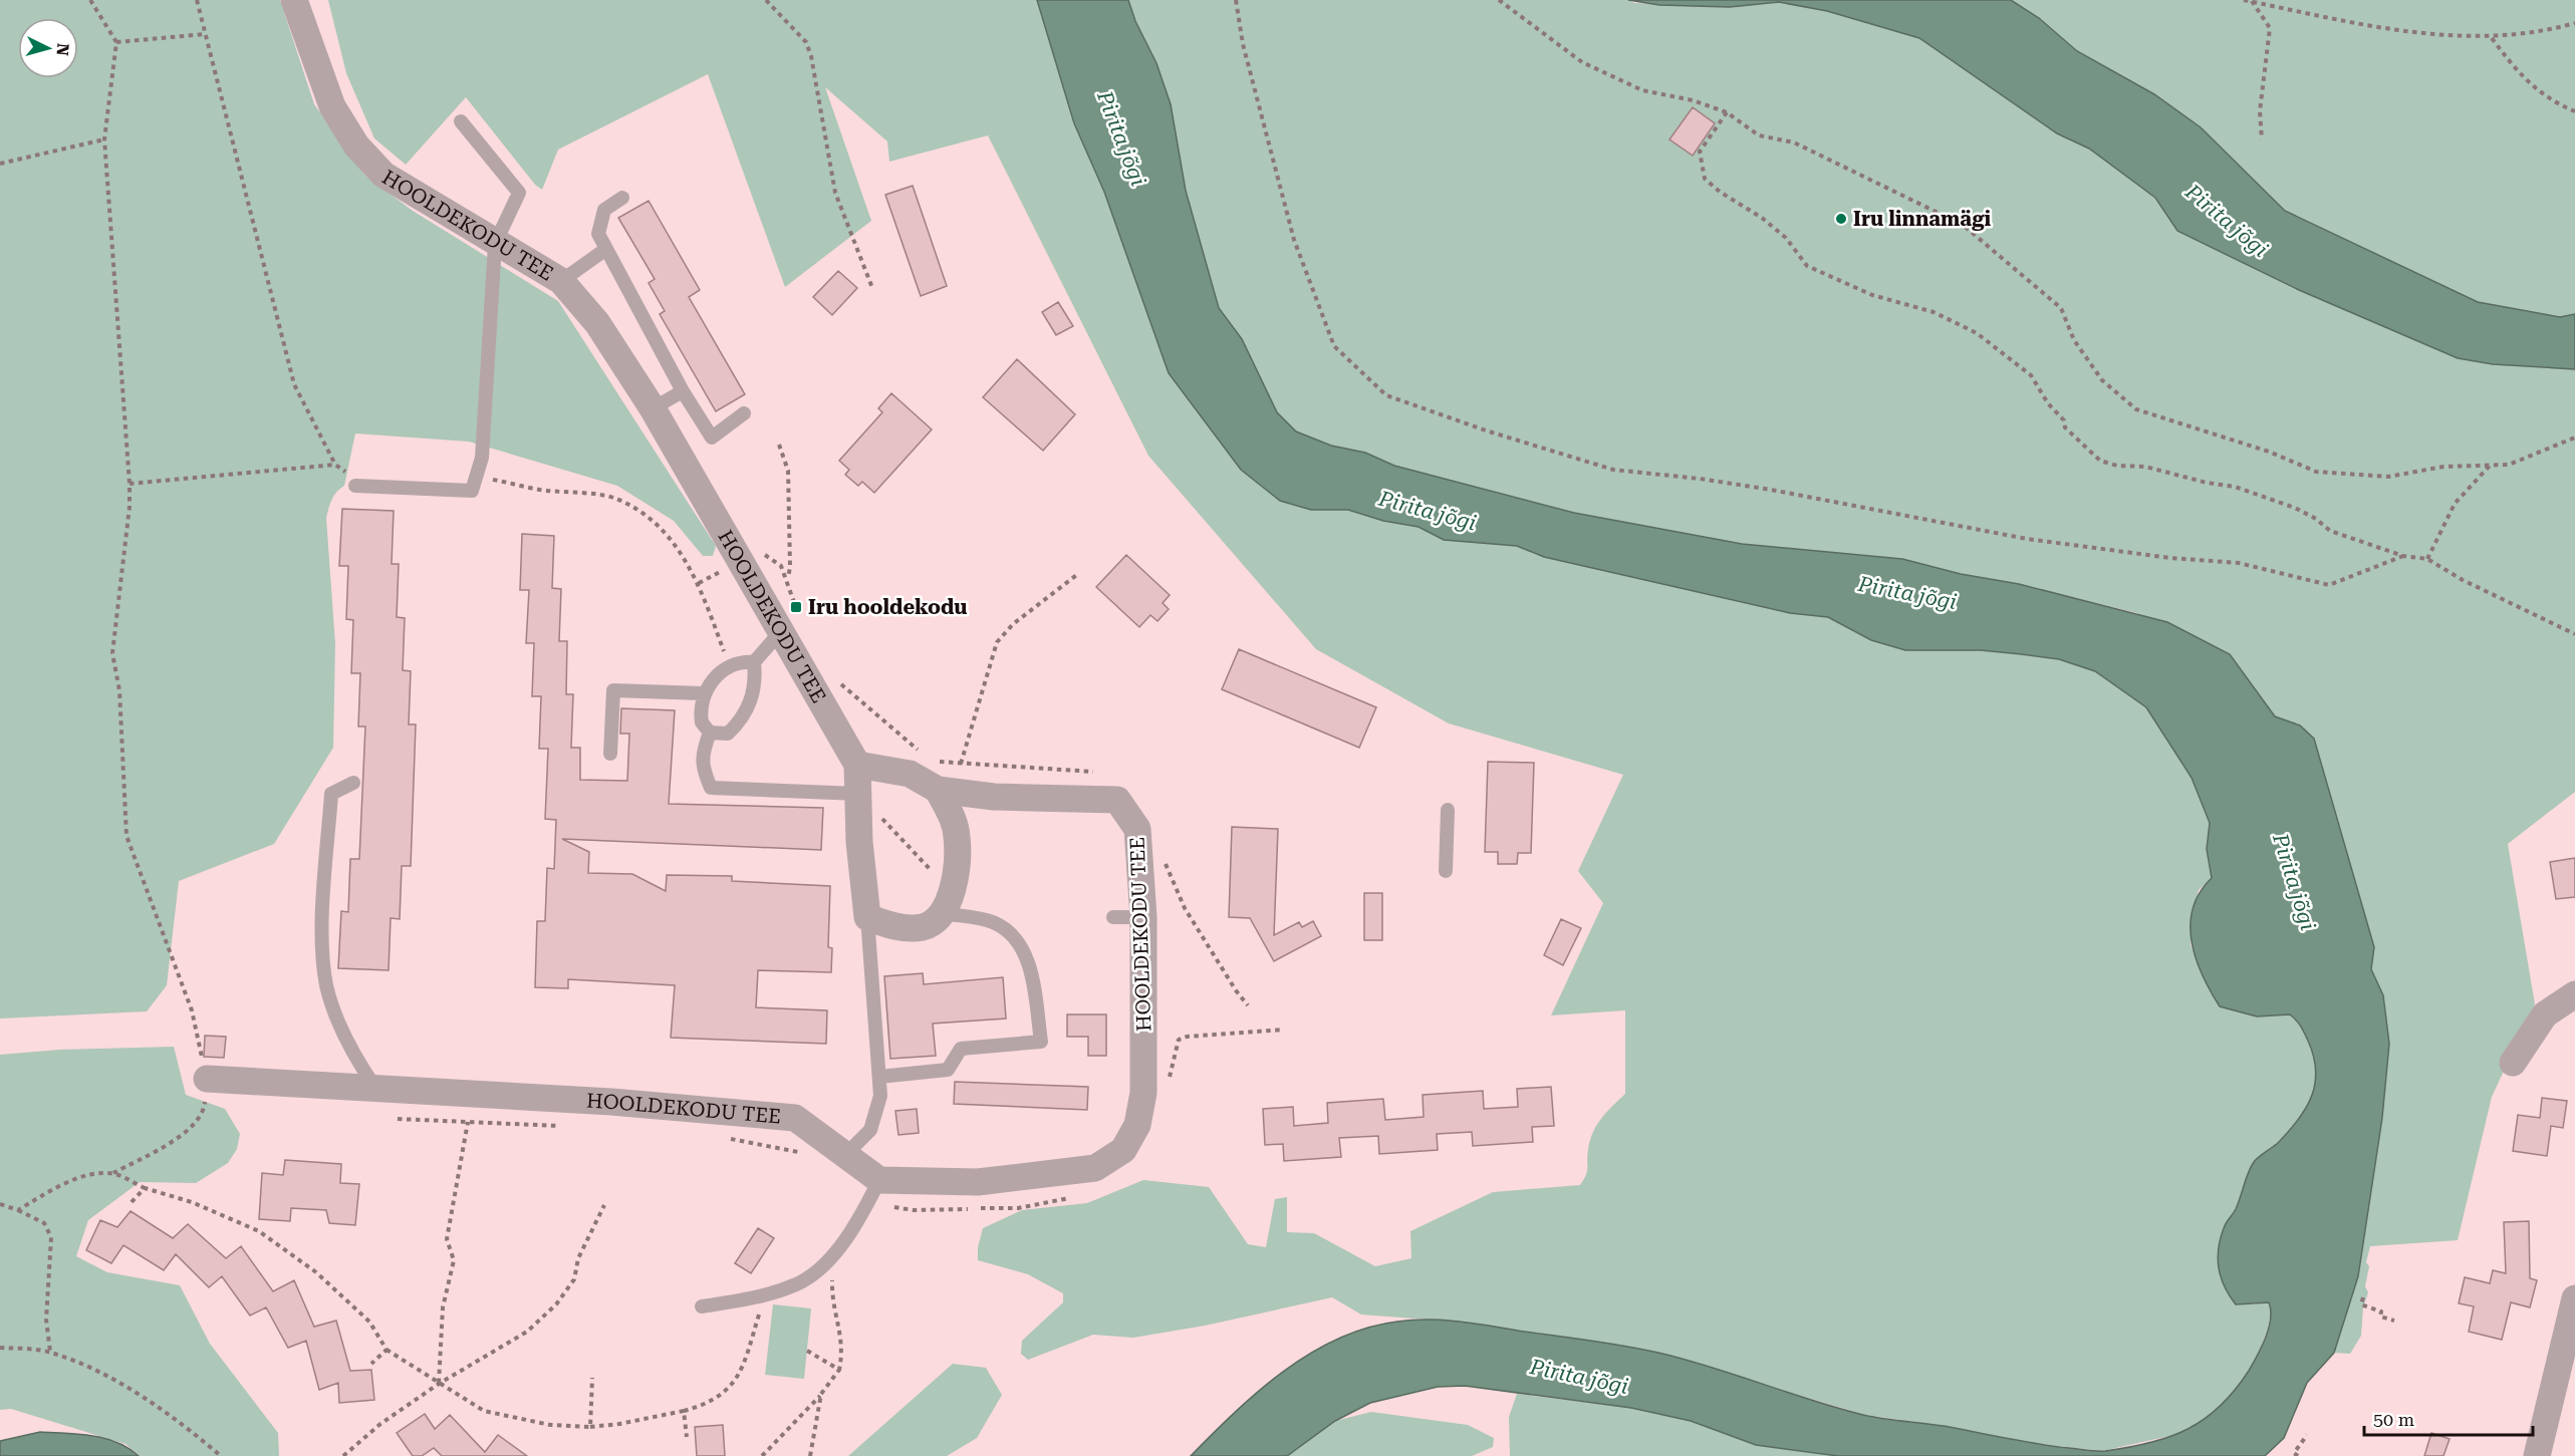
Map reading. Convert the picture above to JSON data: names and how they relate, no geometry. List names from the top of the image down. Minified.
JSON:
{"streets":{"street":["HOOLDEKODU TEE"]},"water":["Pirita jõgi"],"places":{"other":["Iru linnamägi"],"transit":["Iru hooldekodu"]},"scale_bar":"50 m","north":"right"}
